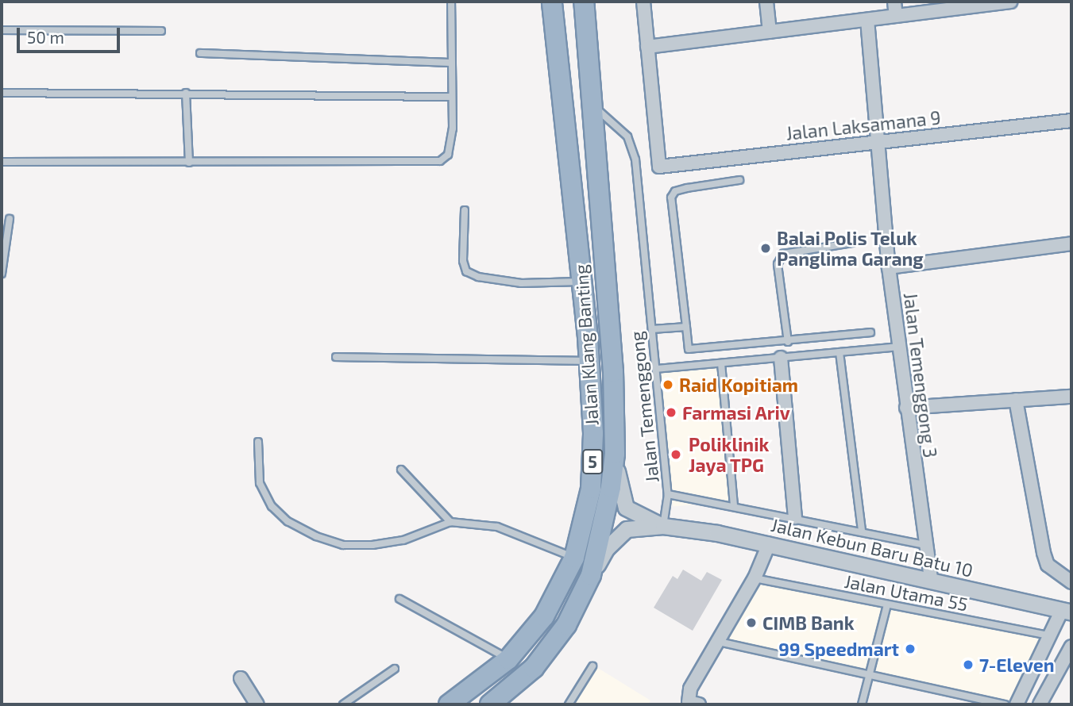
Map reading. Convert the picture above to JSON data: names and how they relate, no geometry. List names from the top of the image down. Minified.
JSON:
{"streets":{"highway":["Jalan Klang Banting","5"],"street":["Jalan Laksamana 9","Jalan Temenggong 3","Jalan Kebun Baru Batu 10"],"lane":["Jalan Temenggong","Jalan Utama 55"]},"crossings":[["Jalan Laksamana 9","Jalan Temenggong 3"],["Jalan Klang Banting","Jalan Temenggong"],["Jalan Temenggong 3","Jalan Temenggong"],["Jalan Temenggong 3","Jalan Kebun Baru Batu 10"]],"places":["Balai Polis Teluk Panglima Garang","Raid Kopitiam","Farmasi Ariv","Poliklinik Jaya TPG","CIMB Bank","99 Speedmart","7-Eleven"],"scale_bar":"50 m"}
